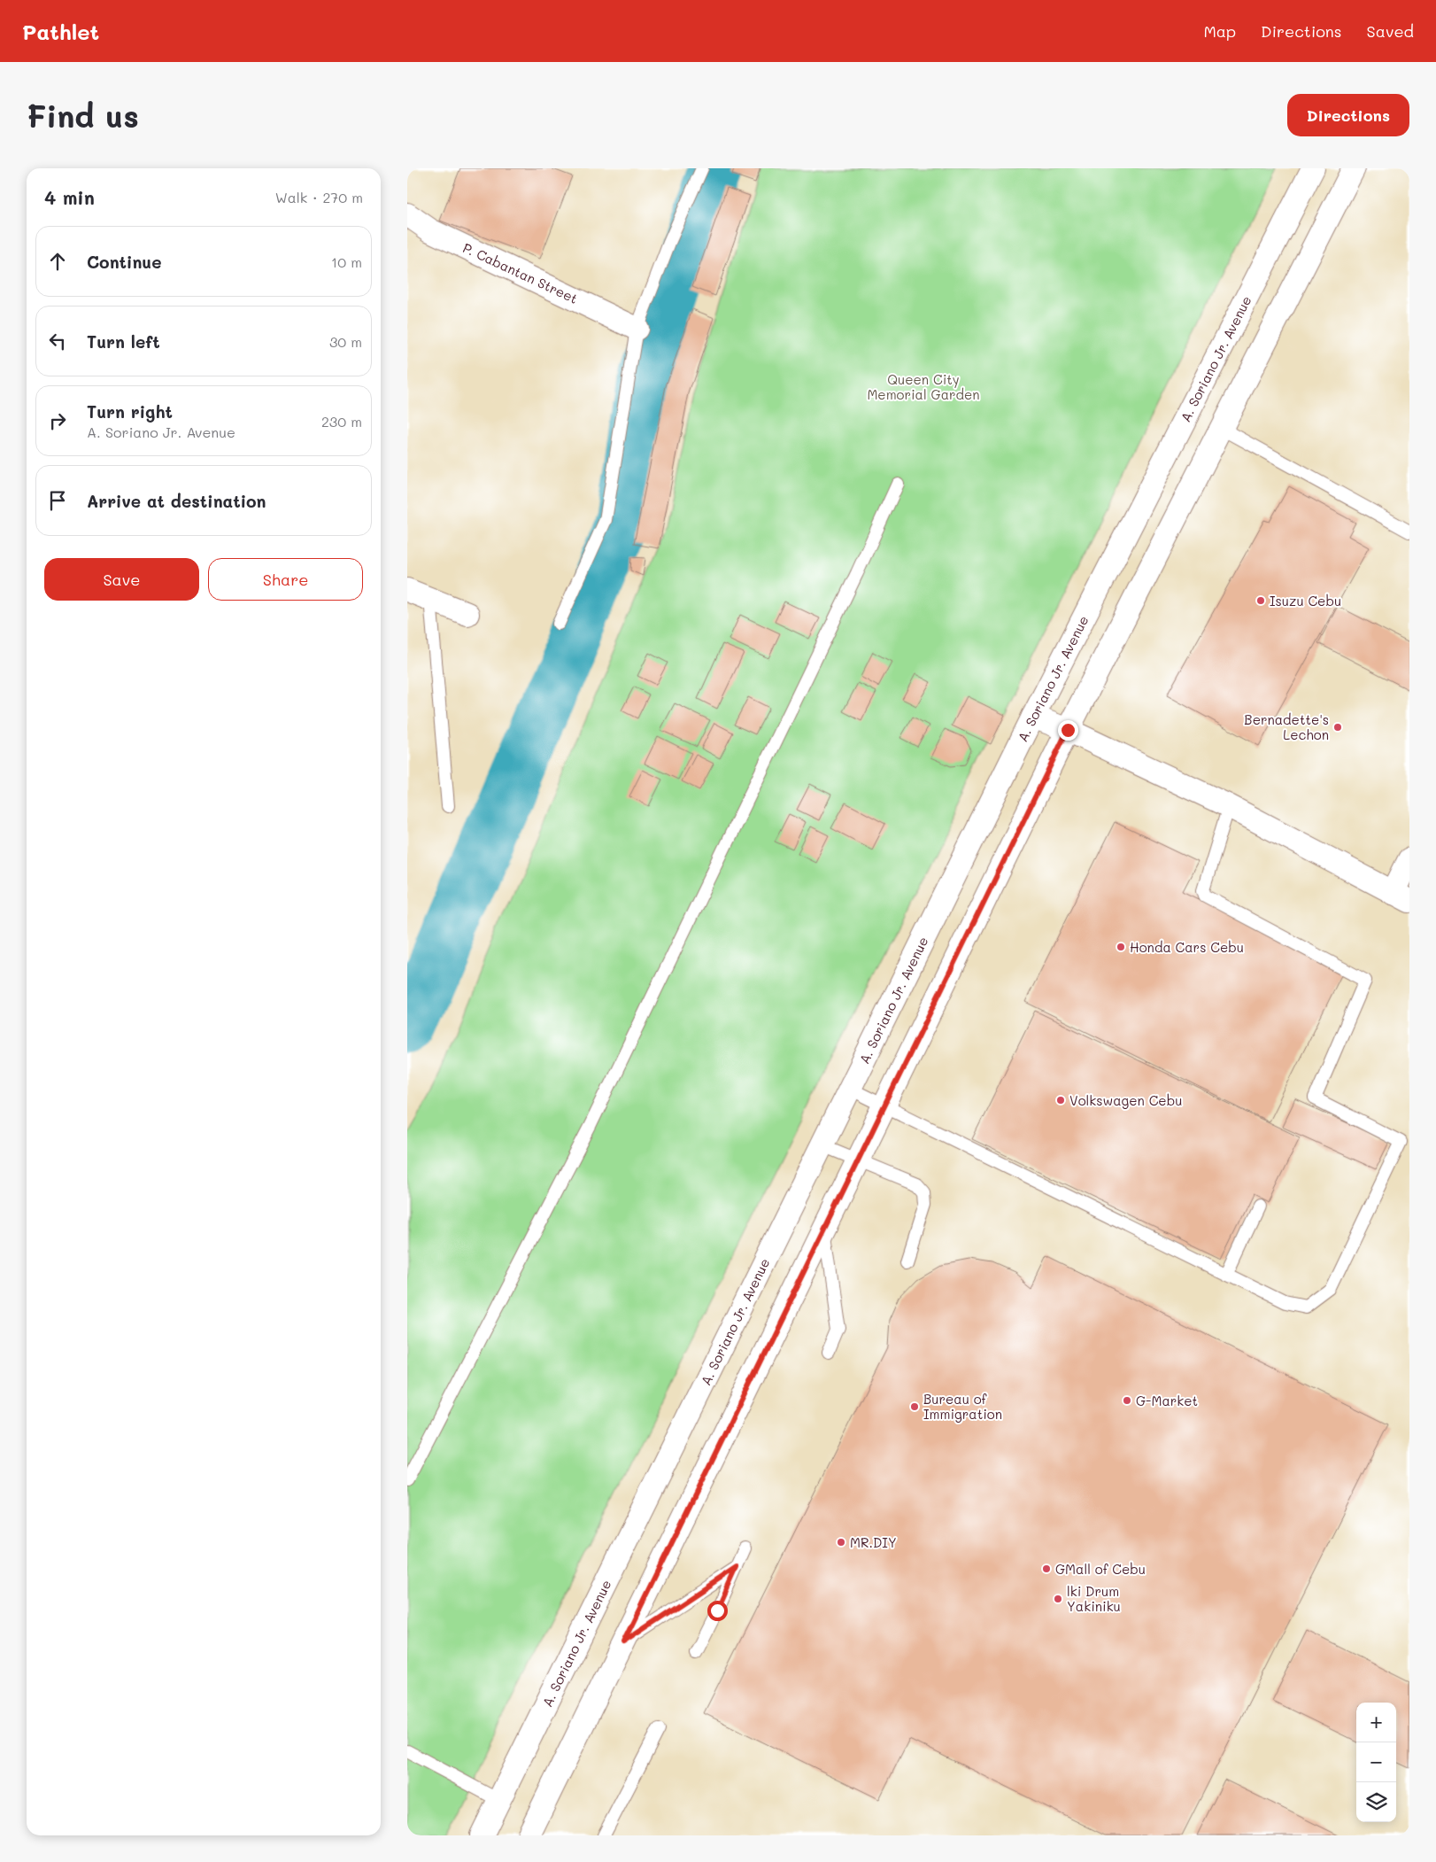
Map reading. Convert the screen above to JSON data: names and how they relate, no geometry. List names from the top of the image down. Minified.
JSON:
{"streets":{"street":["P. Cabantan Street","A. Soriano Jr. Avenue"]},"parks":["Queen City Memorial Garden"],"places":["Isuzu Cebu","Bernadette's Lechon","Honda Cars Cebu","Volkswagen Cebu","G-Market","Bureau of Immigration","MR.DIY","GMall of Cebu","lki Drum Yakiniku"],"page":{"header":"Pathlet","nav":["Map","Directions","Saved"],"buttons":["Directions",["Save","Share"]],"title":"Find us","heading":["4 min","Walk · 270 m"],"list":[["Continue","10 m"],["Turn left","30 m"],["Turn right","A. Soriano Jr. Avenue","230 m"],"Arrive at destination"],"map_buttons":["+","−"]}}
